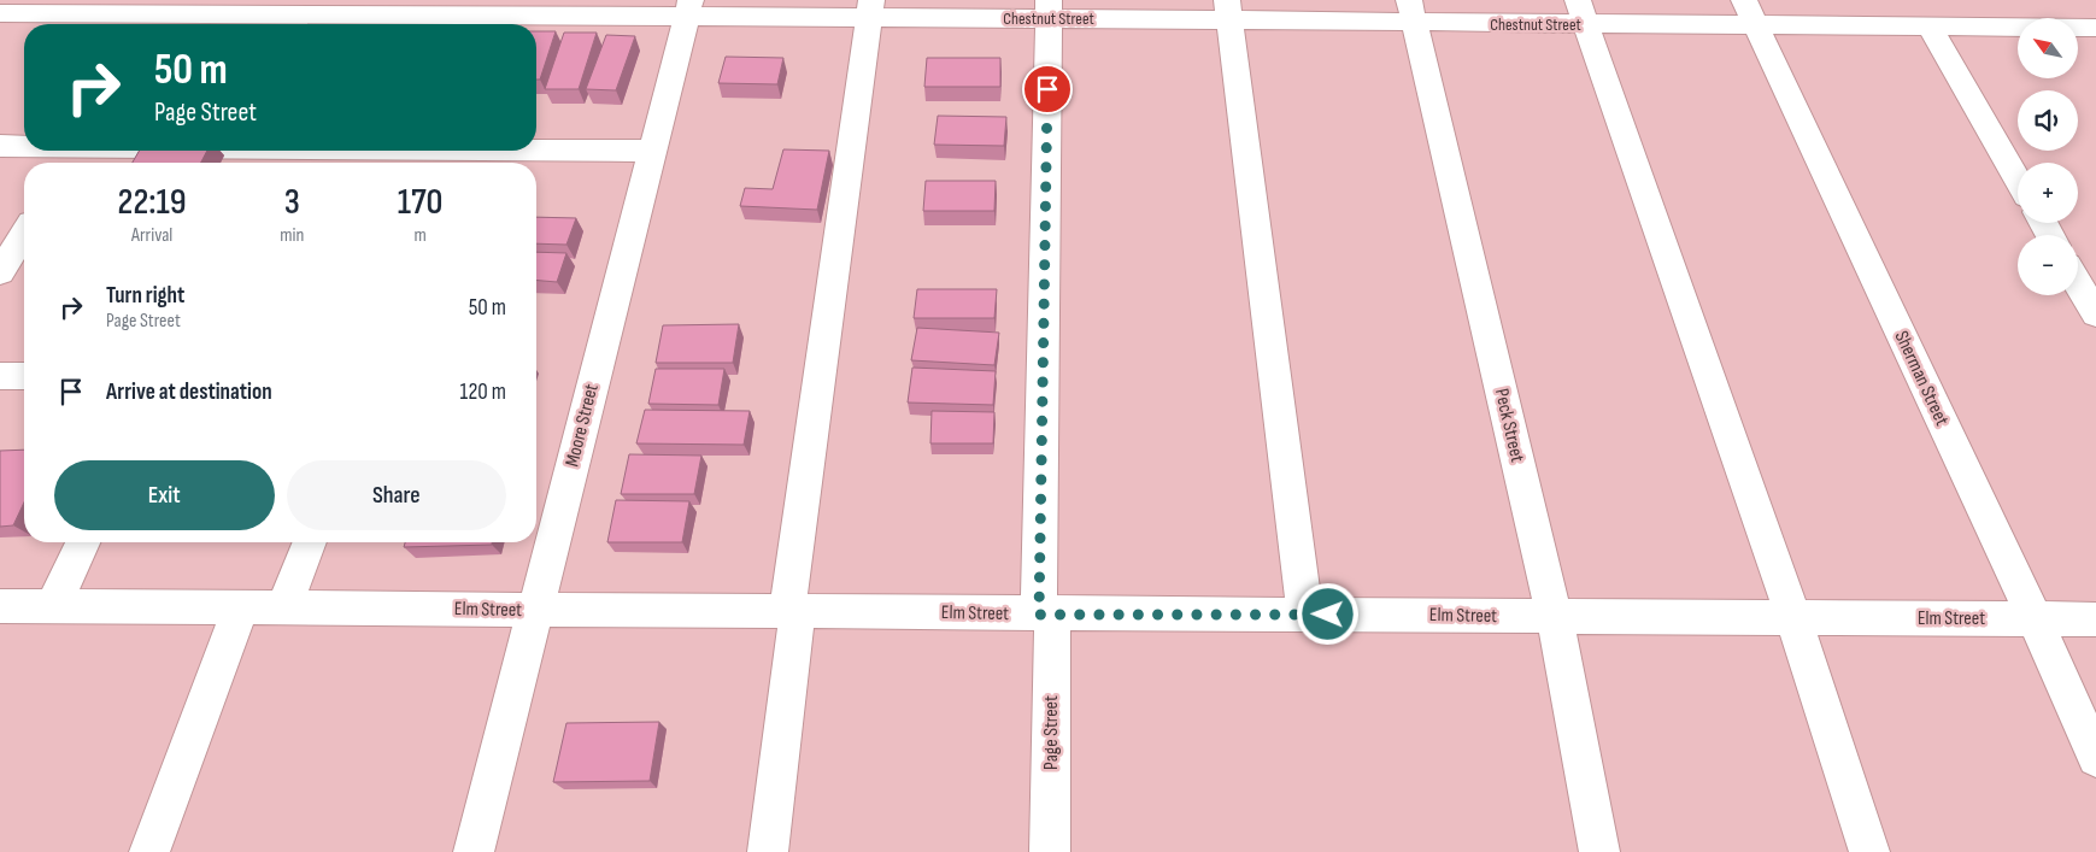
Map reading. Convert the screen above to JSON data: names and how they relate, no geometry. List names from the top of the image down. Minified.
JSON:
{"streets":{"street":["Chestnut Street","Sherman Street","Moore Street","Peck Street","Elm Street","Page Street"]},"crossings":[["Chestnut Street","Sherman Street"],["Chestnut Street","Moore Street"],["Chestnut Street","Peck Street"],["Chestnut Street","Page Street"],["Sherman Street","Elm Street"],["Moore Street","Elm Street"],["Peck Street","Elm Street"],["Elm Street","Page Street"]],"north":"top left","page":{"map_buttons":["+","−"],"turn":["50 m","Page Street"],"eta":["22:19","Arrival","3","min","170","m"],"list":[{"name":"Turn right","note":"Page Street","value":"50 m"},{"name":"Arrive at destination","value":"120 m"}],"buttons":["Exit","Share"]}}
